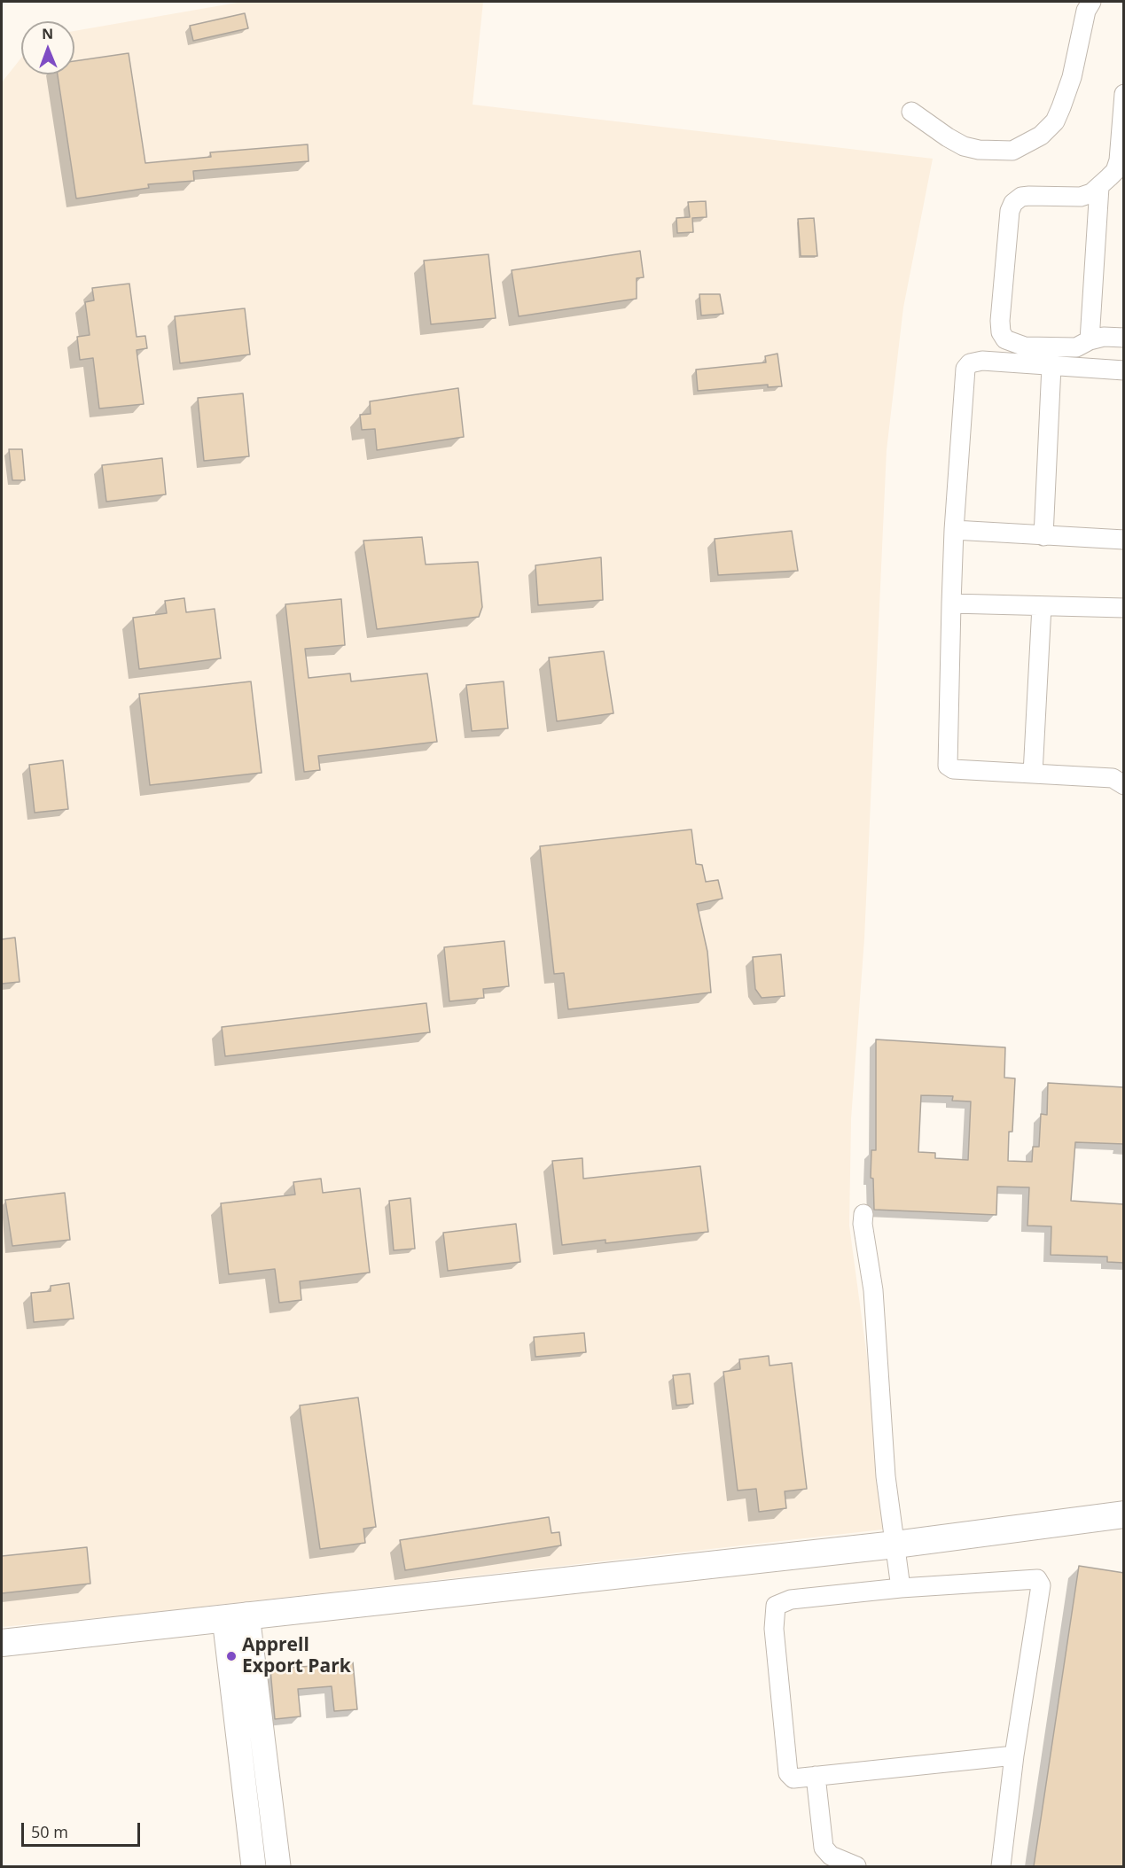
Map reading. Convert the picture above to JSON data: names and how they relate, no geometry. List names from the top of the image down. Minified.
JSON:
{"places":["Apprell Export Park"],"scale_bar":"50 m","north":"top"}
